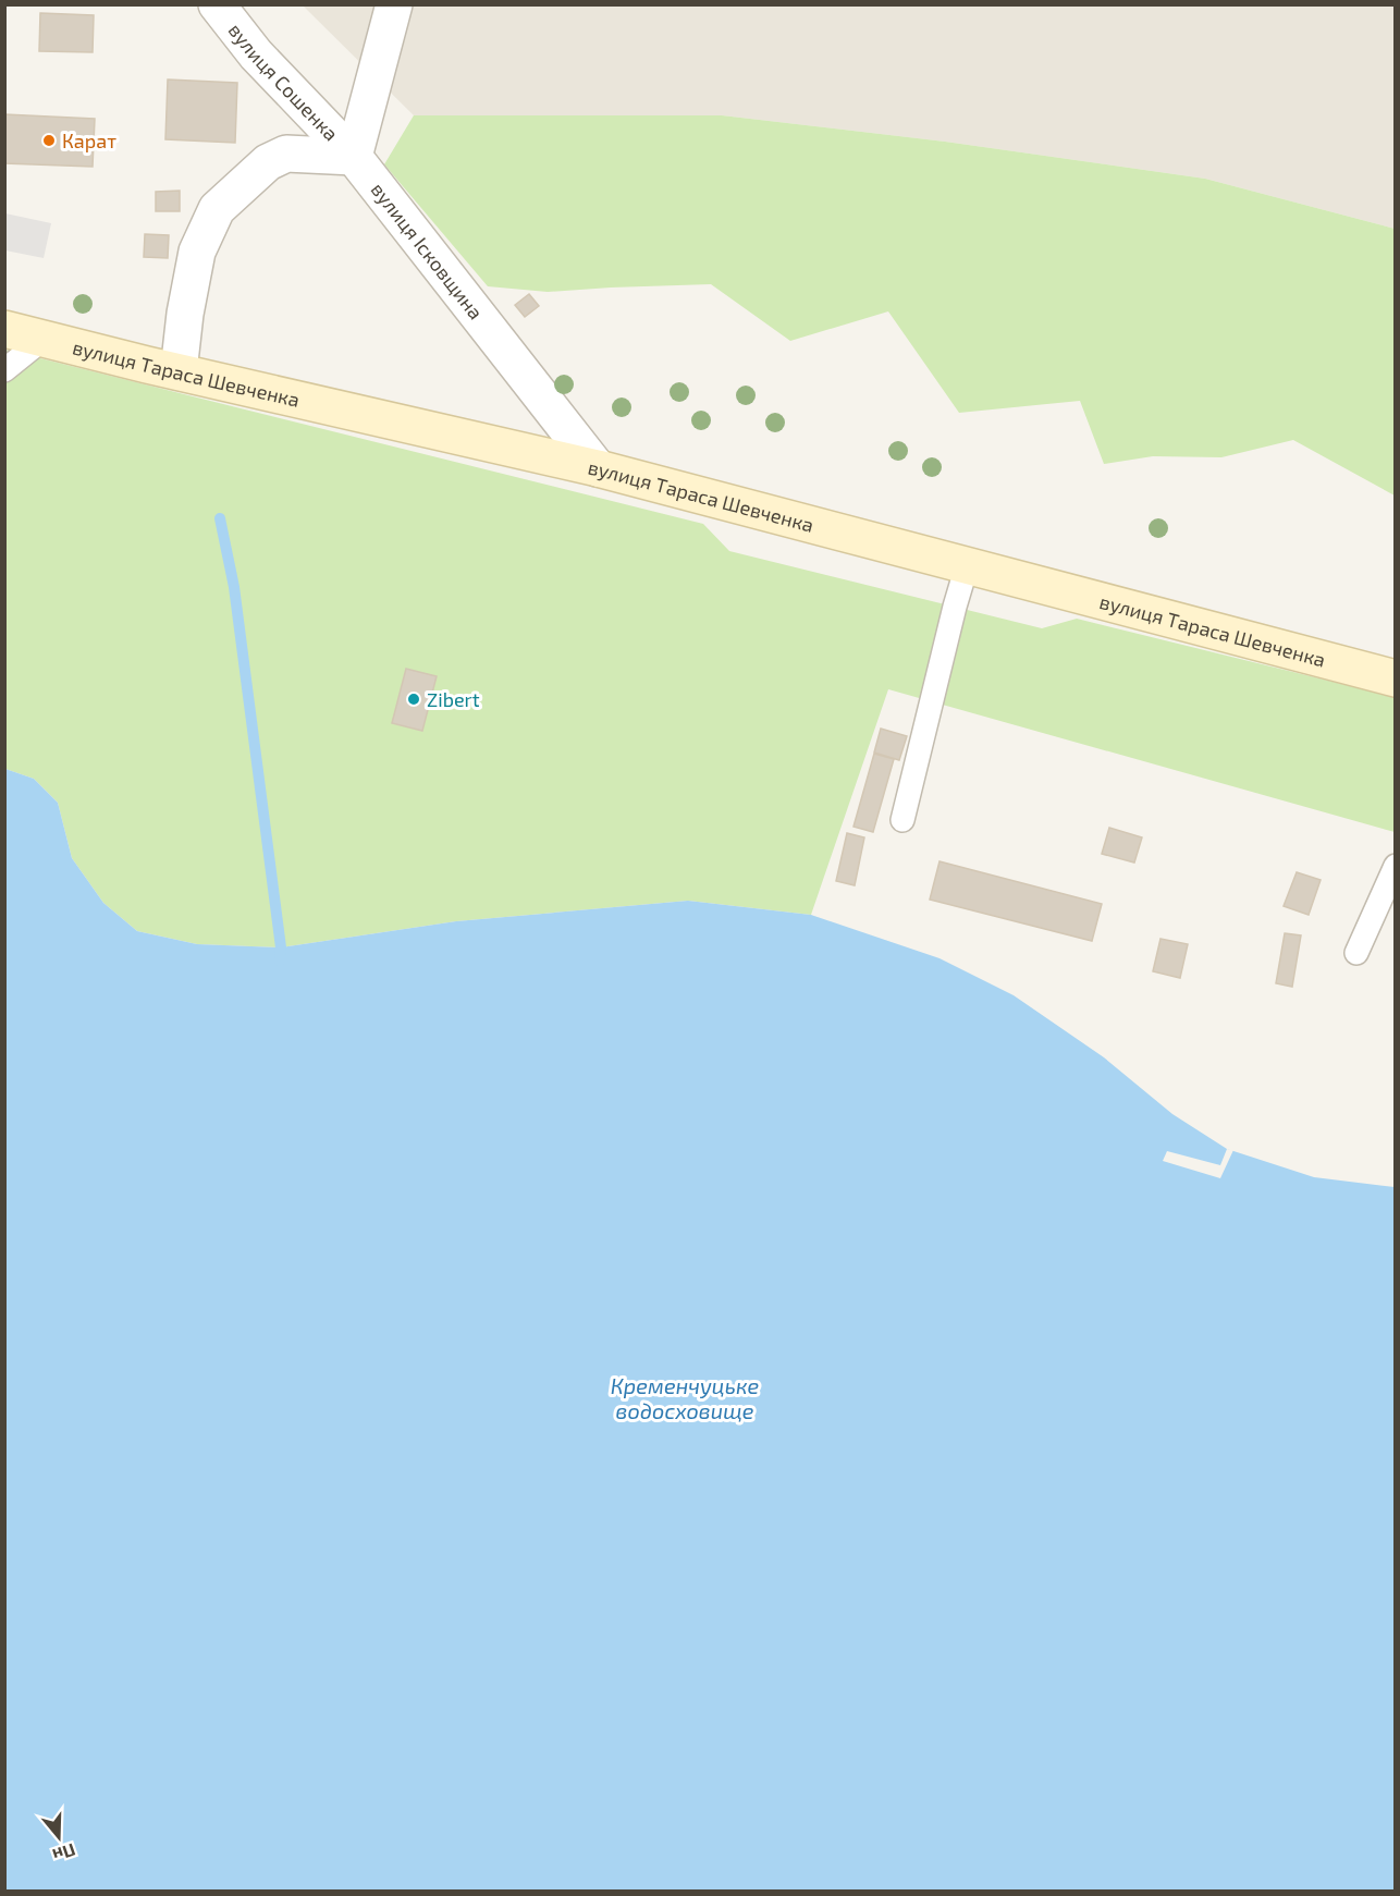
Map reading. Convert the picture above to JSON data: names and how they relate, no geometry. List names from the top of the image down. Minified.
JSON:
{"streets":{"street":["вулиця Сошенка","вулиця Ісковщина","вулиця Тараса Шевченка"]},"crossings":[["вулиця Сошенка","вулиця Ісковщина"],["вулиця Ісковщина","вулиця Тараса Шевченка"]],"water":["Кременчуцьке водосховище"],"places":["Карат","Zibert"],"north":"bottom"}
